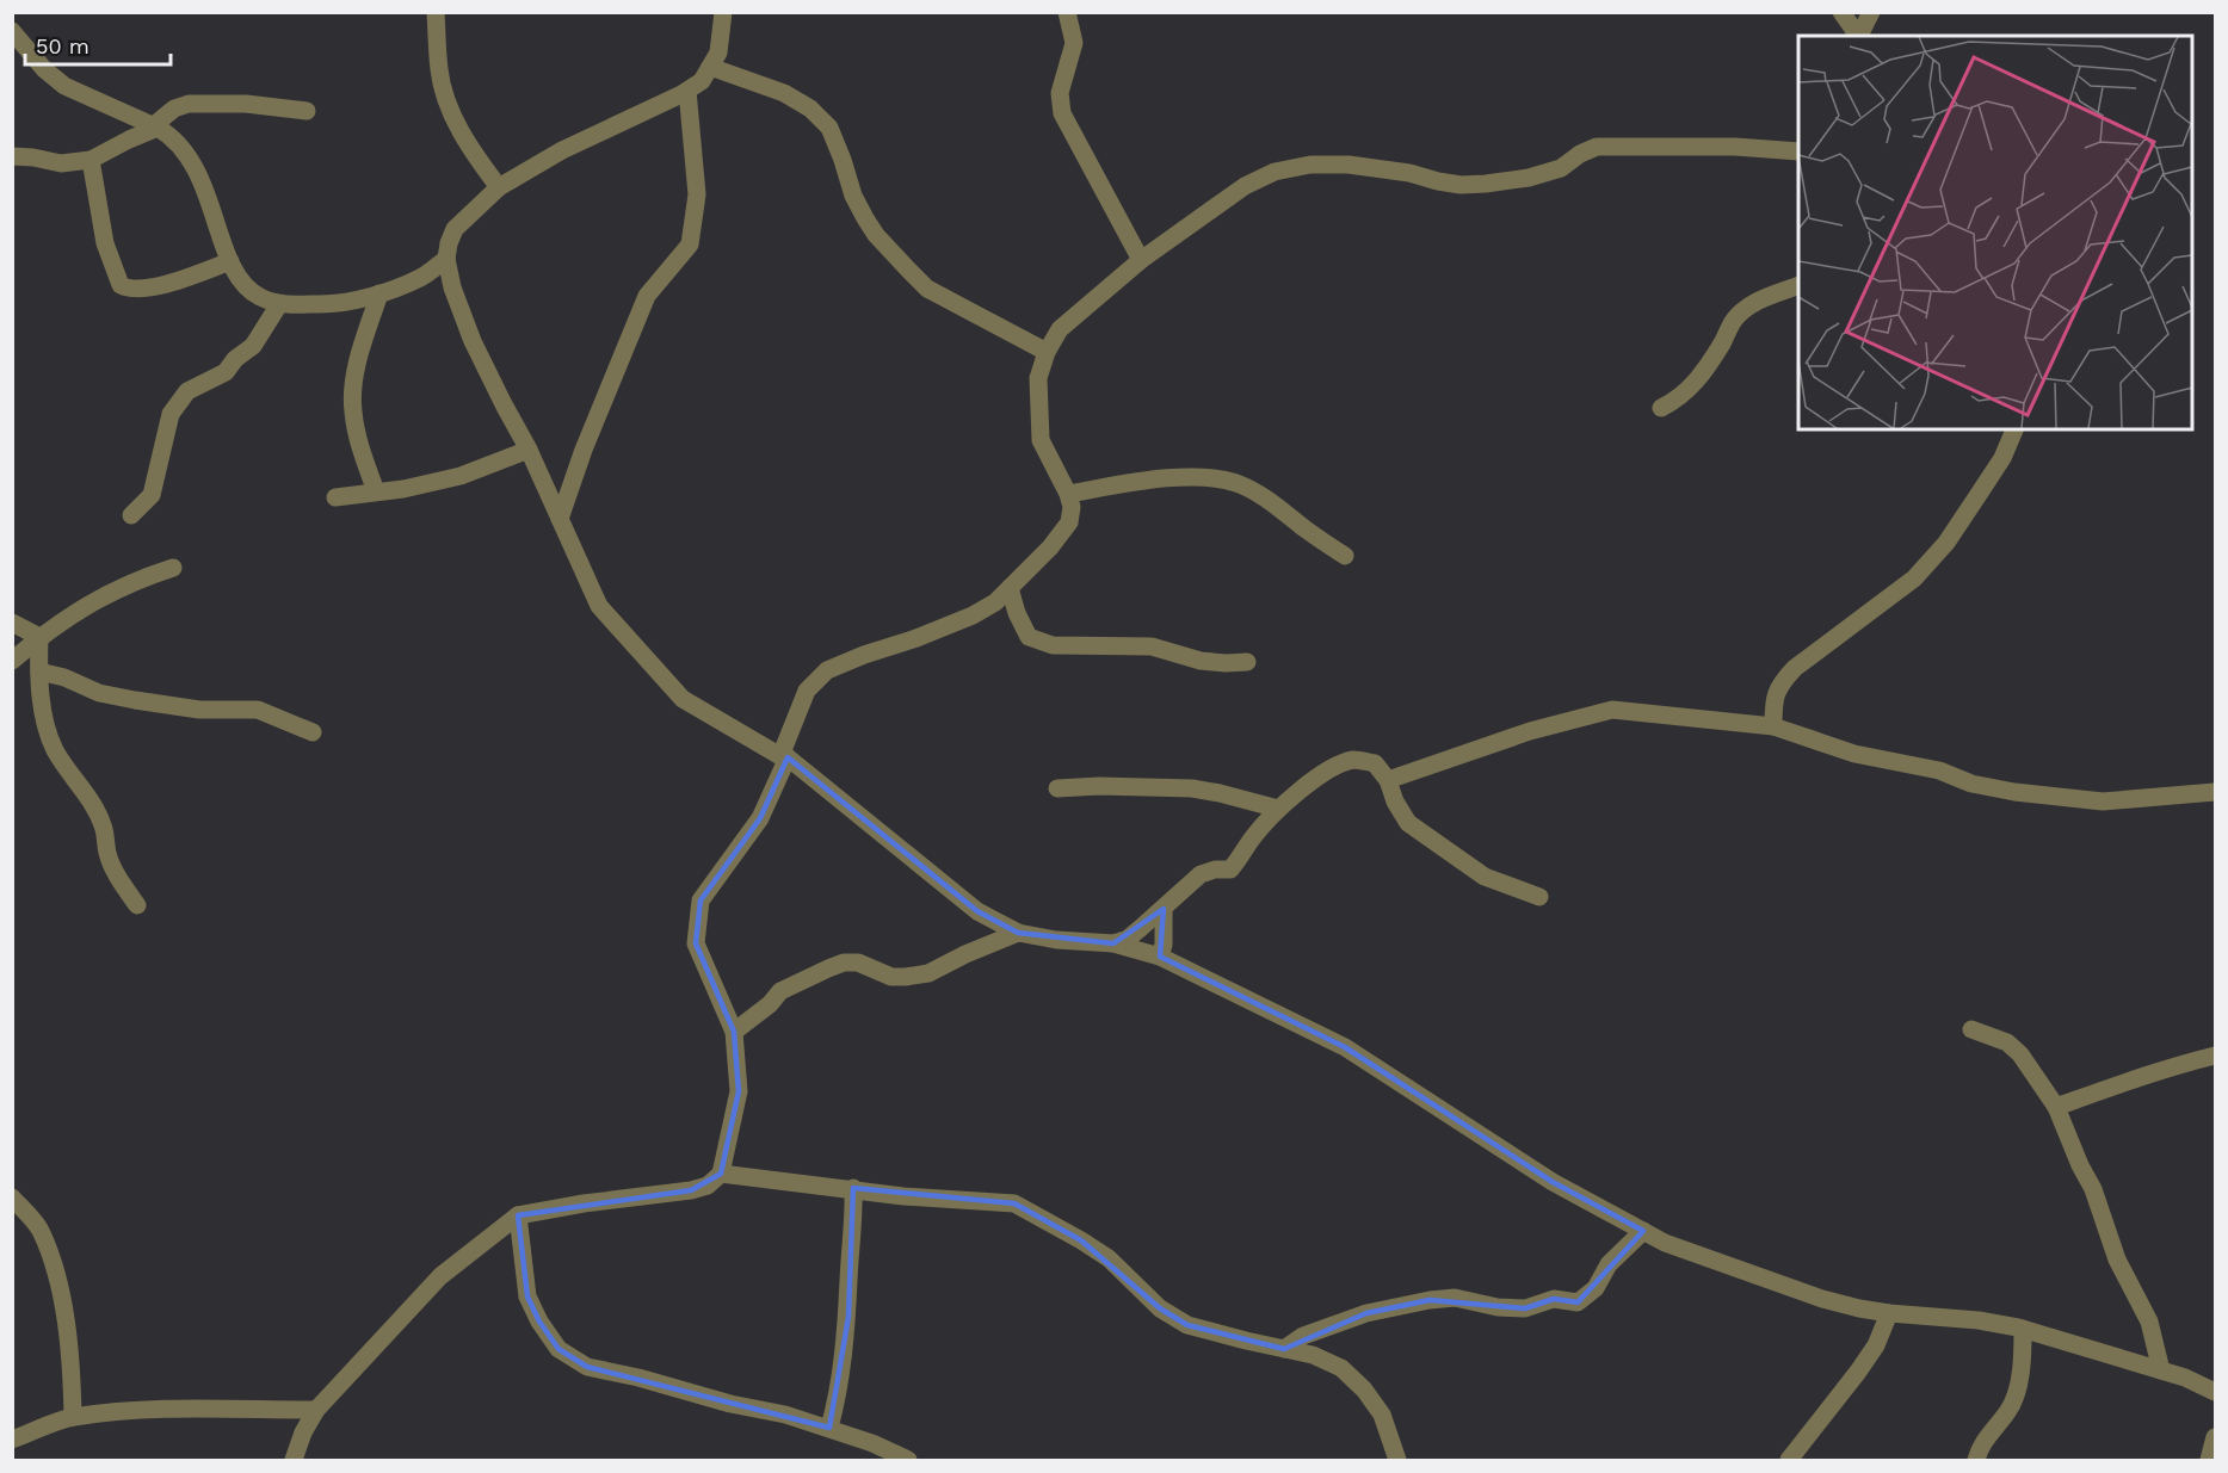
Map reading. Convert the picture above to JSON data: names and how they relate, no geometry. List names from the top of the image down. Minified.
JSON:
{"scale_bar":"50 m"}
